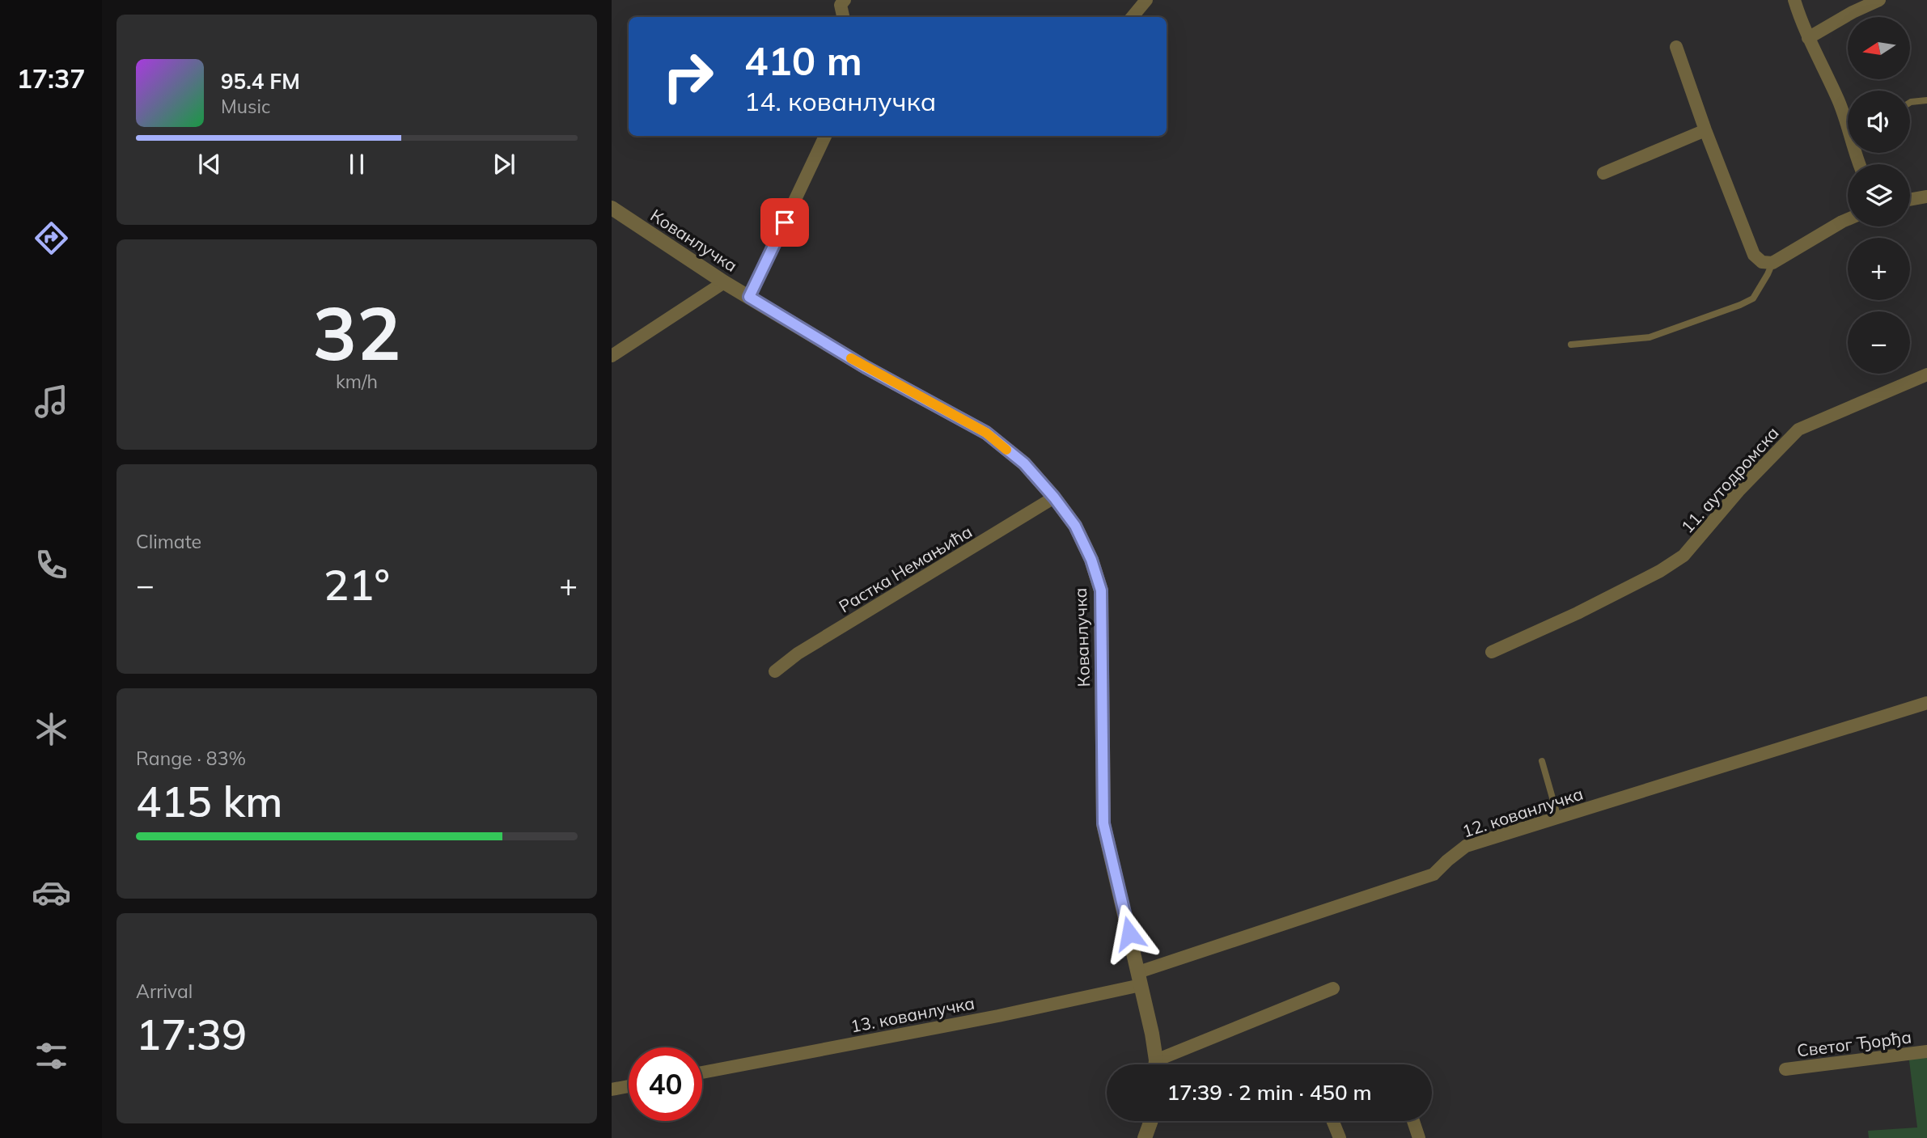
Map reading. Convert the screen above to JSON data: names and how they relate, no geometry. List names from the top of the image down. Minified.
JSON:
{"streets":{"street":["Кованлучка","11. аутодромска","Растка Немањића","12. кованлучка","13. кованлучка","Светог Ђорђа"]},"crossings":[["Кованлучка","Растка Немањића"],["Кованлучка","12. кованлучка"],["Кованлучка","13. кованлучка"],["12. кованлучка","13. кованлучка"]],"north":"left","page":{"tabs":"17:37","map_buttons":["+","−"],"turn":["410 m","14. кованлучка"],"song":["95.4 FM","Music"],"tile":[["32","km/h"],"Climate",["Range · 83%","415 km"],["Arrival","17:39"]],"heat":["−","21°","+"],"limit":"40","trip":"17:39 · 2 min · 450 m"}}
